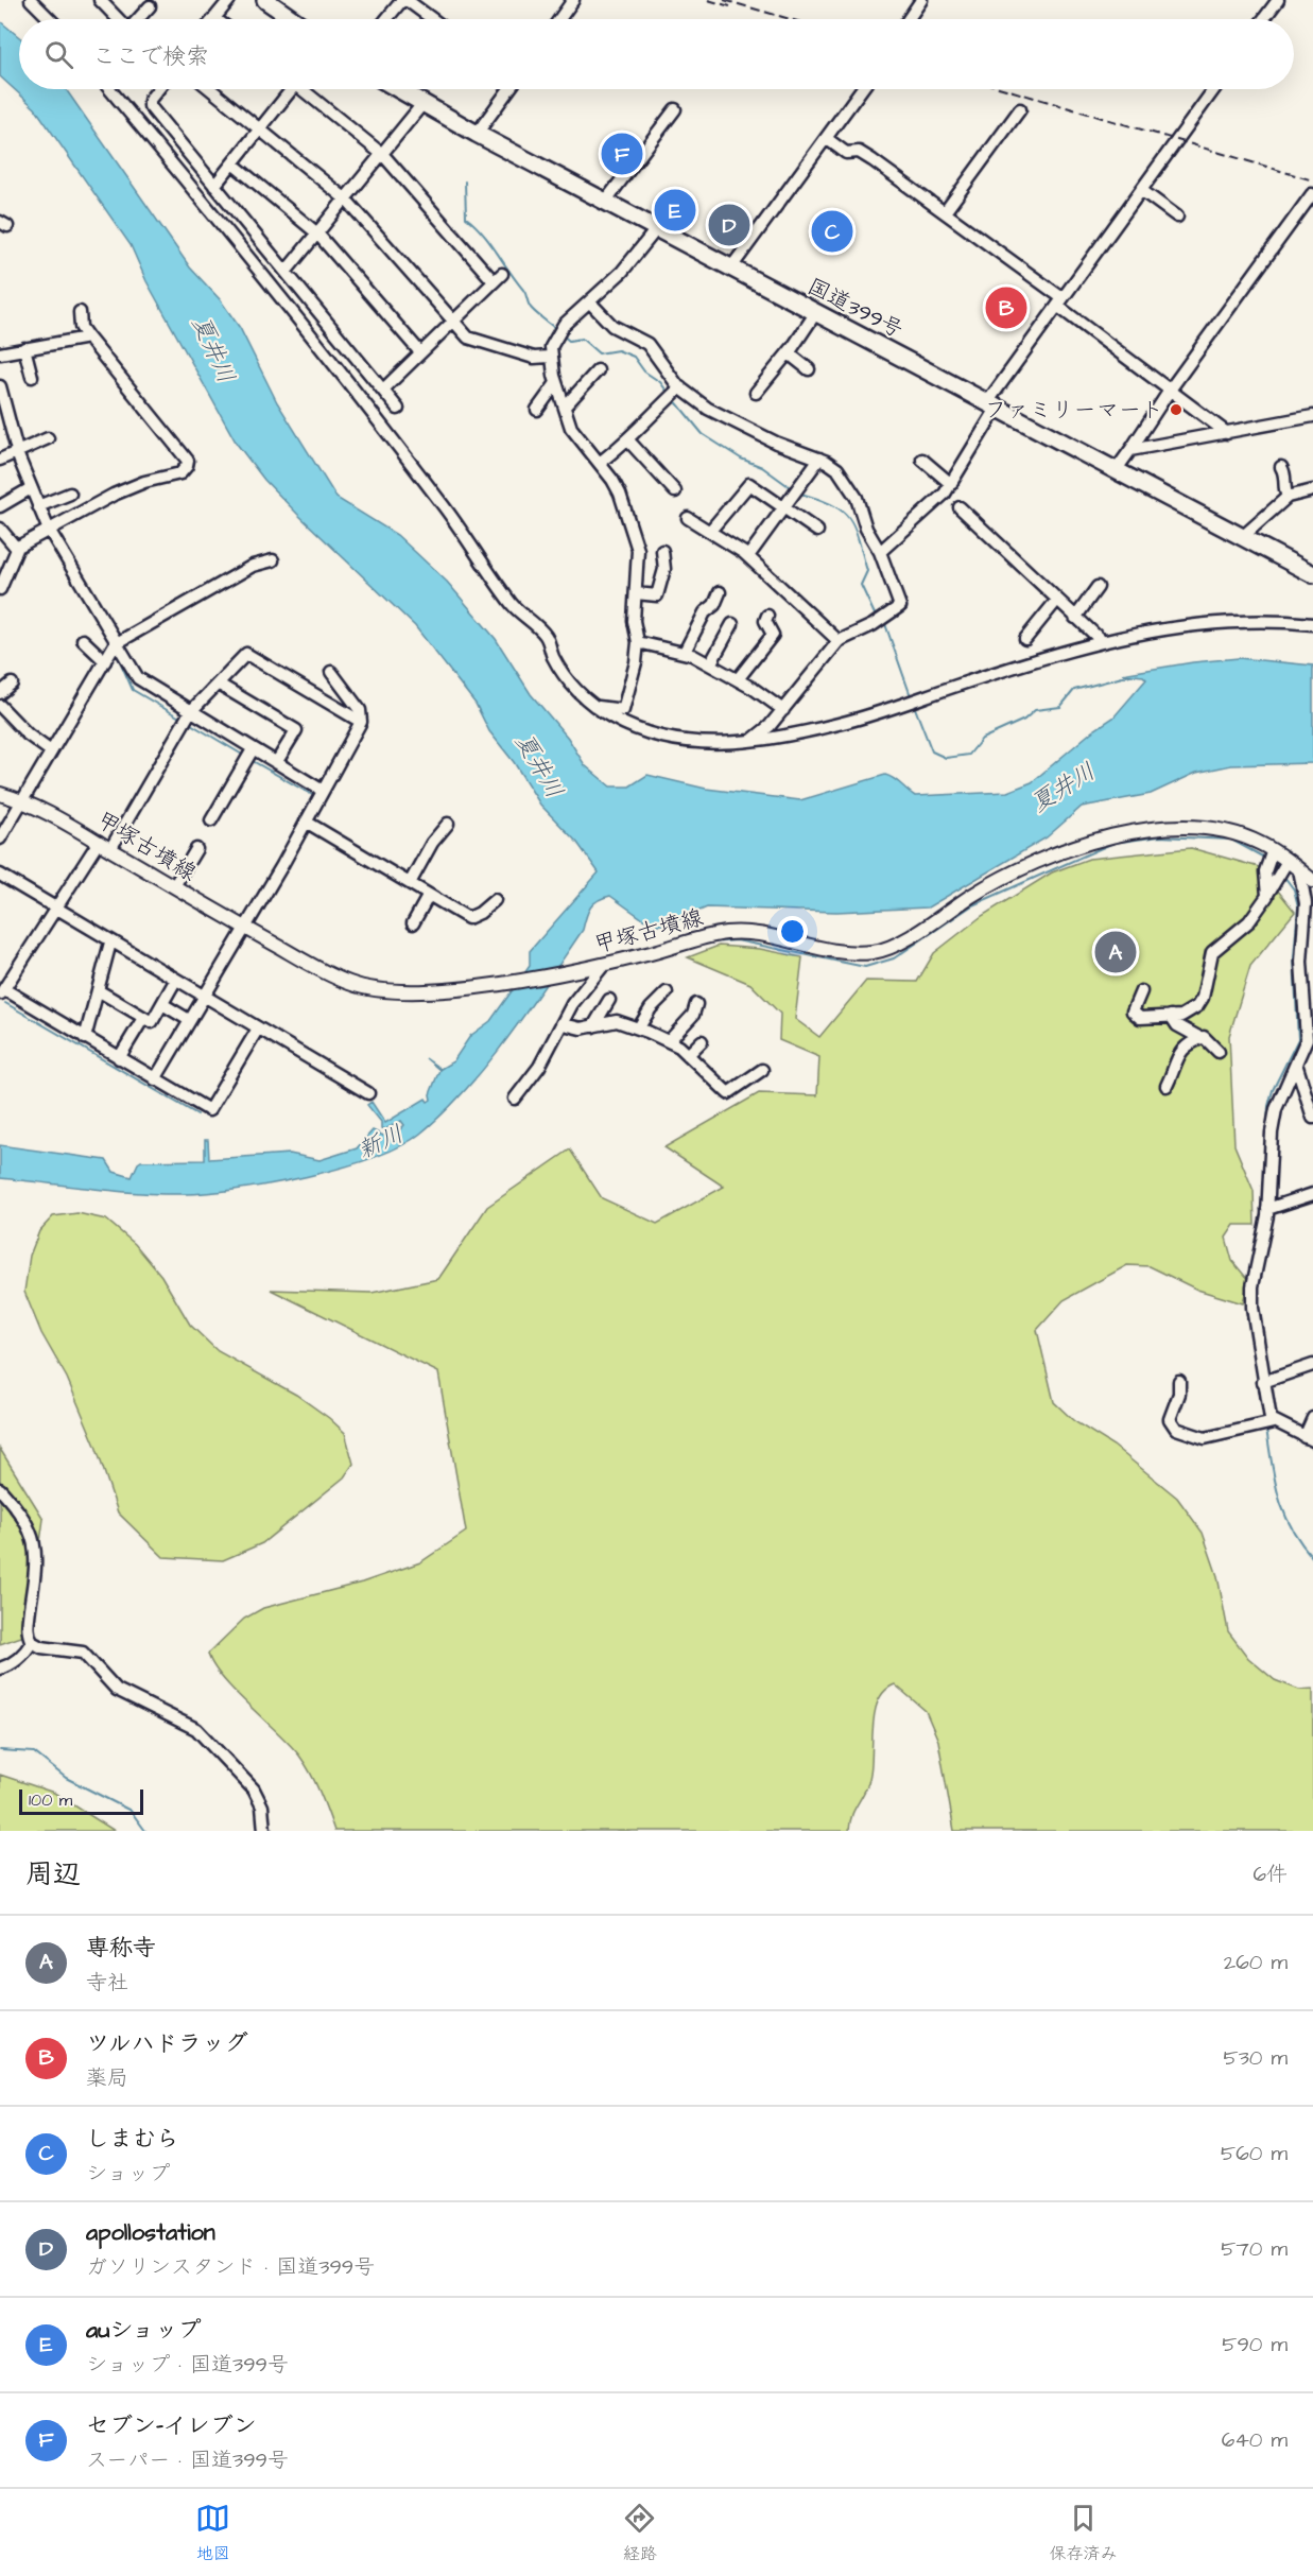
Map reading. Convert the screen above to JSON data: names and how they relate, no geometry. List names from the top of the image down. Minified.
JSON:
{"streets":{"highway":["国道399号"],"main road":["甲塚古墳線"]},"water":["夏井川","新川"],"places":["ファミリーマート"],"scale_bar":"100 m","page":{"search":"ここで検索","pins":["F","E","D","C","B","A"],"scale":"100 m","heading":["周辺","6件"],"list":[{"mark":"A","name":"専称寺","note":"寺社","value":"260 m"},{"mark":"B","name":"ツルハドラッグ","note":"薬局","value":"530 m"},{"mark":"C","name":"しまむら","note":"ショップ","value":"560 m"},{"mark":"D","name":"apollostation","note":"ガソリンスタンド · 国道399号","value":"570 m"},{"mark":"E","name":"auショップ","note":"ショップ · 国道399号","value":"590 m"},{"mark":"F","name":"セブン-イレブン","note":"スーパー · 国道399号","value":"640 m"}],"nav":["地図","経路","保存済み"]}}
